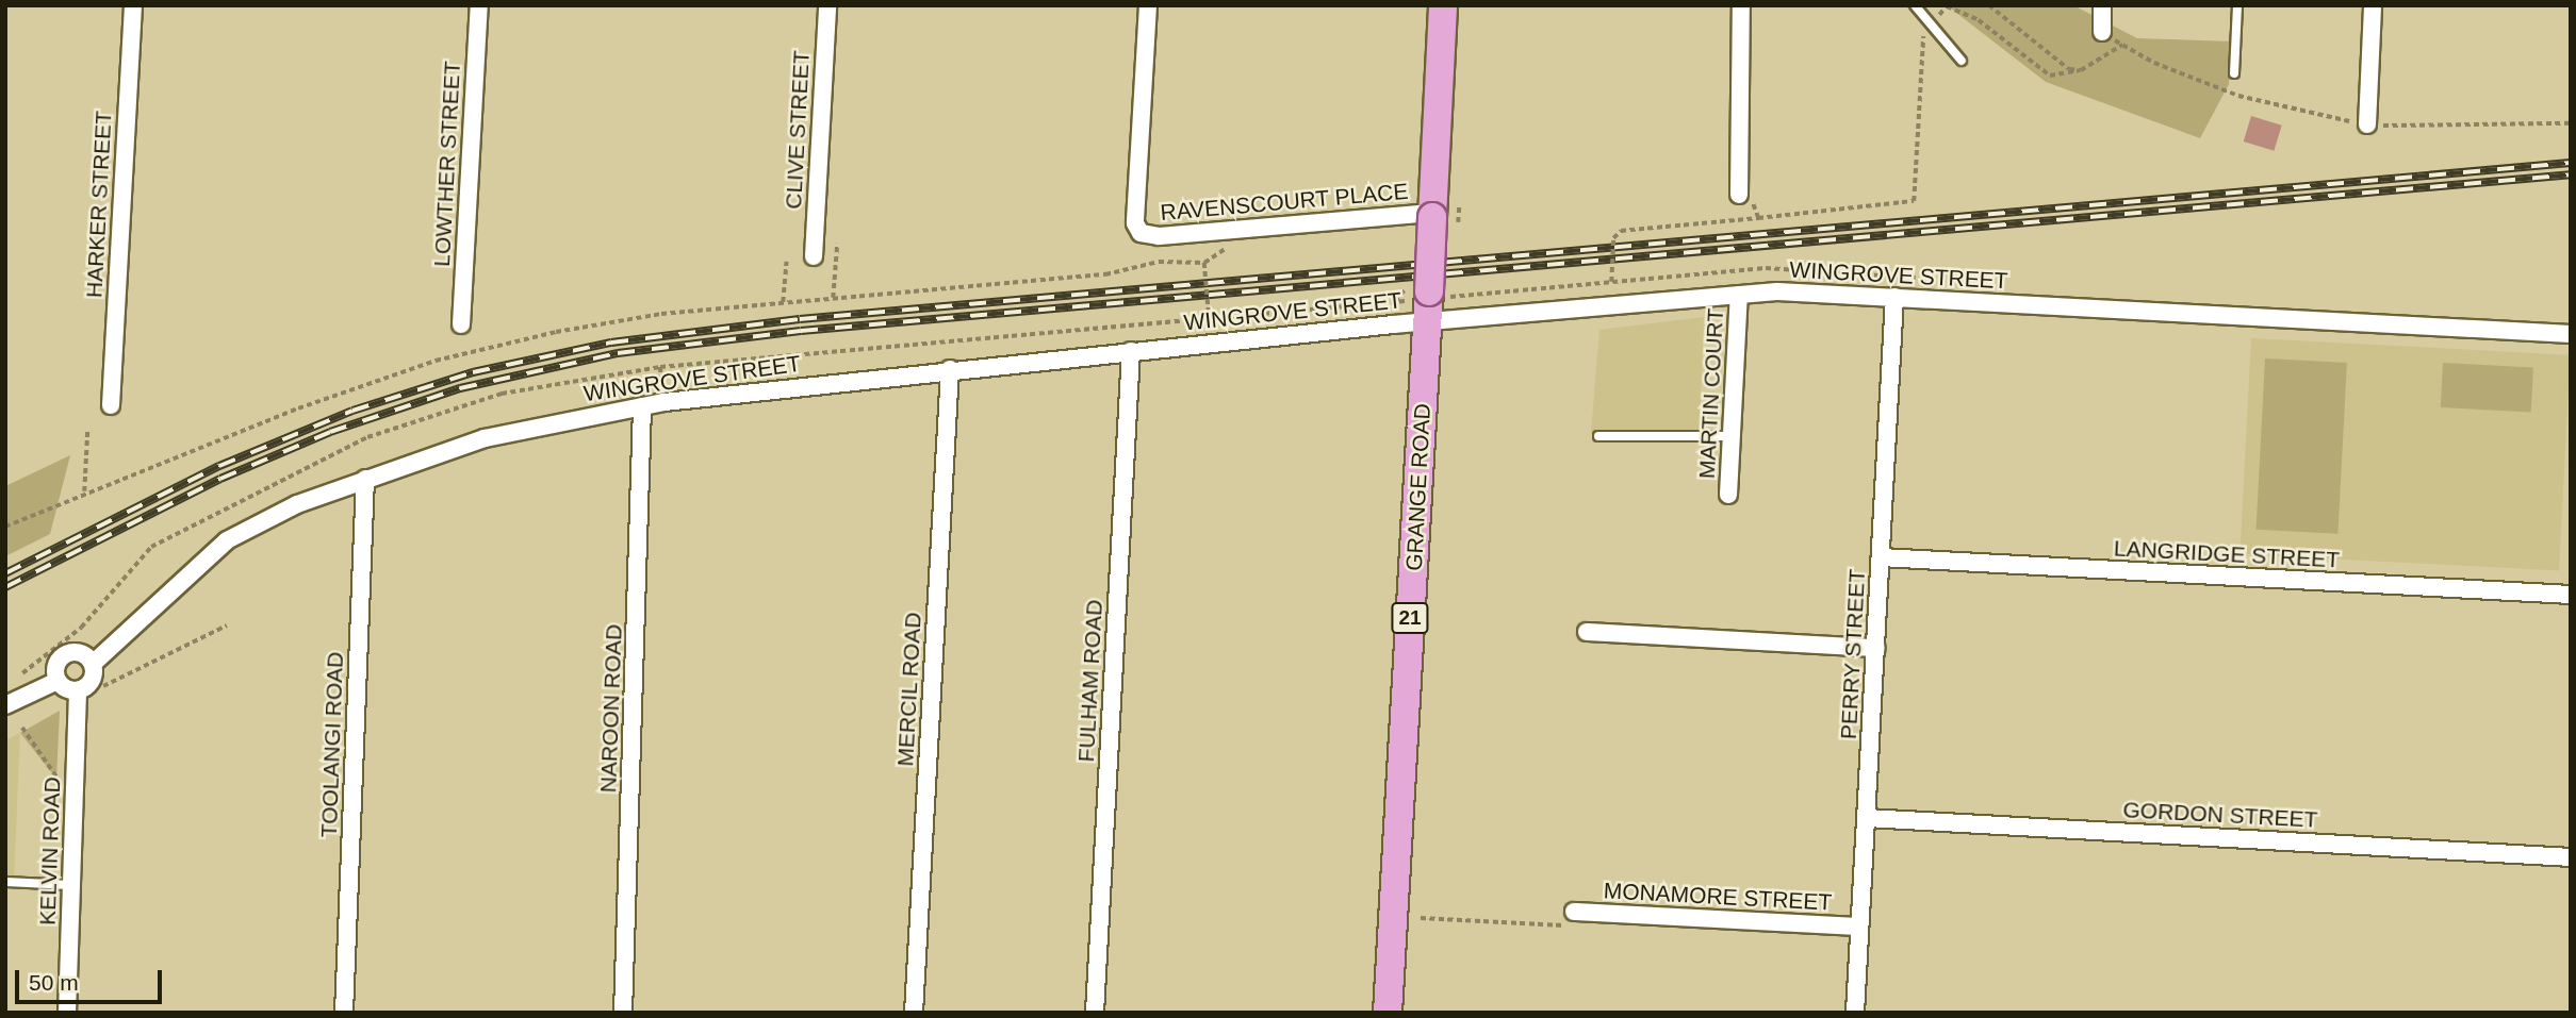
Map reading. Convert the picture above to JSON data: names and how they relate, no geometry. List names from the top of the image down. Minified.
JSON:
{"streets":{"main road":["GRANGE ROAD","21"],"street":["CLIVE STREET","LOWTHER STREET","RAVENSCOURT PLACE","HARKER STREET","WINGROVE STREET","MARTIN COURT","LANGRIDGE STREET","PERRY STREET","FULHAM ROAD","MERCIL ROAD","NAROON ROAD","TOOLANGI ROAD","GORDON STREET","KELVIN ROAD","MONAMORE STREET"]},"crossings":[["RAVENSCOURT PLACE","GRANGE ROAD"],["WINGROVE STREET","MARTIN COURT"],["WINGROVE STREET","GRANGE ROAD"],["WINGROVE STREET","PERRY STREET"],["WINGROVE STREET","FULHAM ROAD"],["WINGROVE STREET","MERCIL ROAD"],["WINGROVE STREET","NAROON ROAD"],["WINGROVE STREET","TOOLANGI ROAD"],["WINGROVE STREET","KELVIN ROAD"],["LANGRIDGE STREET","PERRY STREET"],["PERRY STREET","GORDON STREET"],["PERRY STREET","MONAMORE STREET"]],"scale_bar":"50 m"}
